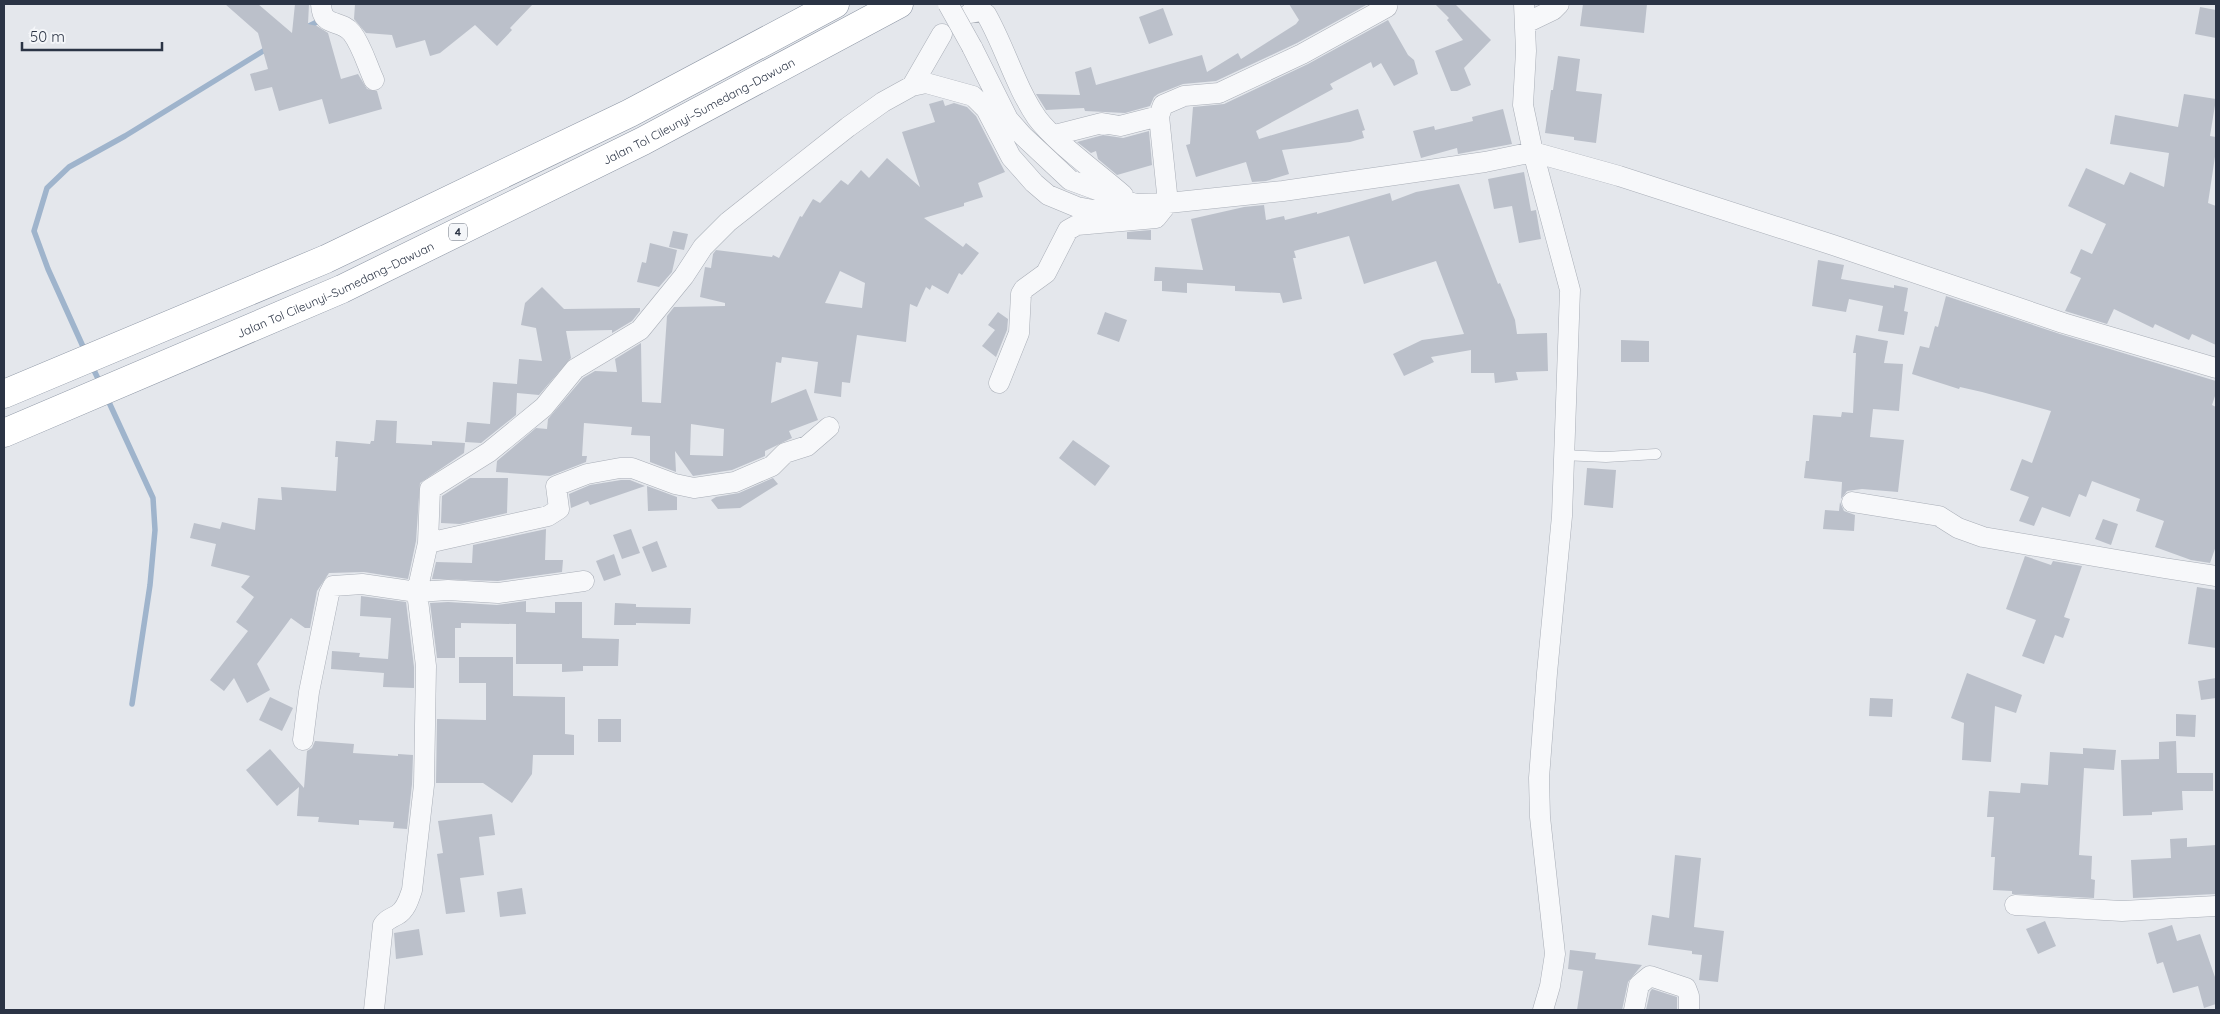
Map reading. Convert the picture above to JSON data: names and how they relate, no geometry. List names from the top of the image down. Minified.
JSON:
{"streets":{"highway":["Jalan Tol Cileunyi–Sumedang–Dawuan","4"]},"scale_bar":"50 m"}
